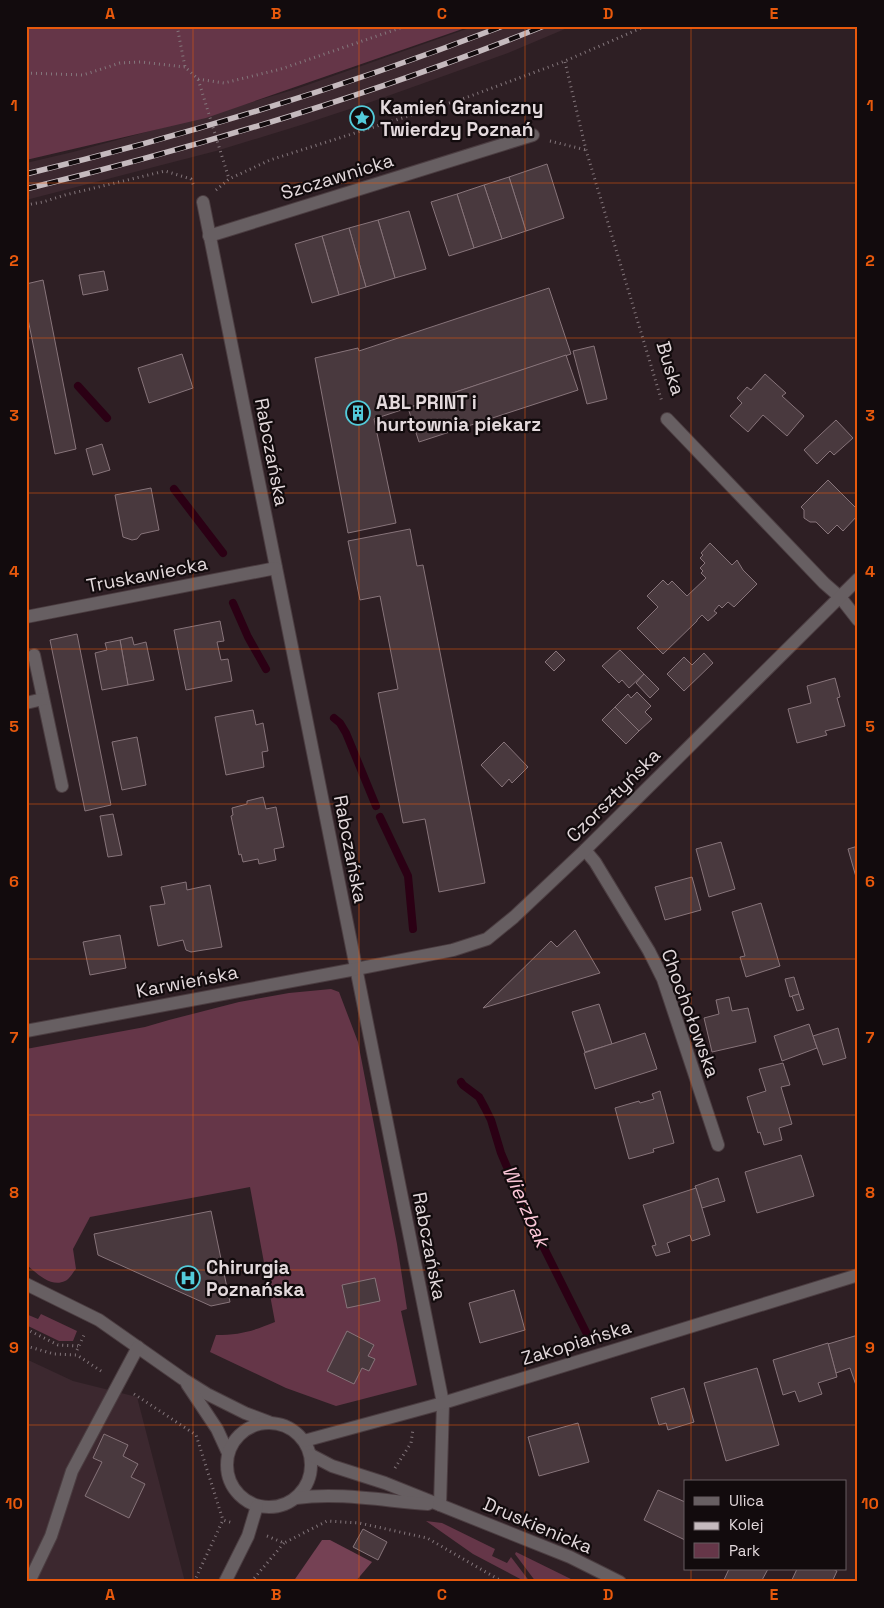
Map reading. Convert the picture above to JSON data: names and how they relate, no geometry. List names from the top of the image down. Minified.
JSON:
{"streets":{"street":["Szczawnicka","Buska","Rabczańska","Truskawiecka","Czorsztyńska","Karwieńska","Chochołowska","Zakopiańska","Druskienicka"]},"crossings":[["Szczawnicka","Buska"],["Szczawnicka","Rabczańska"],["Buska","Czorsztyńska"],["Rabczańska","Truskawiecka"],["Rabczańska","Czorsztyńska"],["Rabczańska","Karwieńska"],["Rabczańska","Zakopiańska"],["Rabczańska","Druskienicka"],["Czorsztyńska","Karwieńska"],["Czorsztyńska","Chochołowska"],["Zakopiańska","Druskienicka"]],"water":["Wierzbak"],"places":{"place":["Kamień Graniczny Twierdzy Poznań"],"building":["ABL PRINT i hurtownia piekarz"],"hospital":["Chirurgia Poznańska"]},"legend":["Ulica","Kolej","Park"],"grid":{"columns":["A","B","C","D","E"],"rows":["1","2","3","4","5","6","7","8","9","10"]}}
